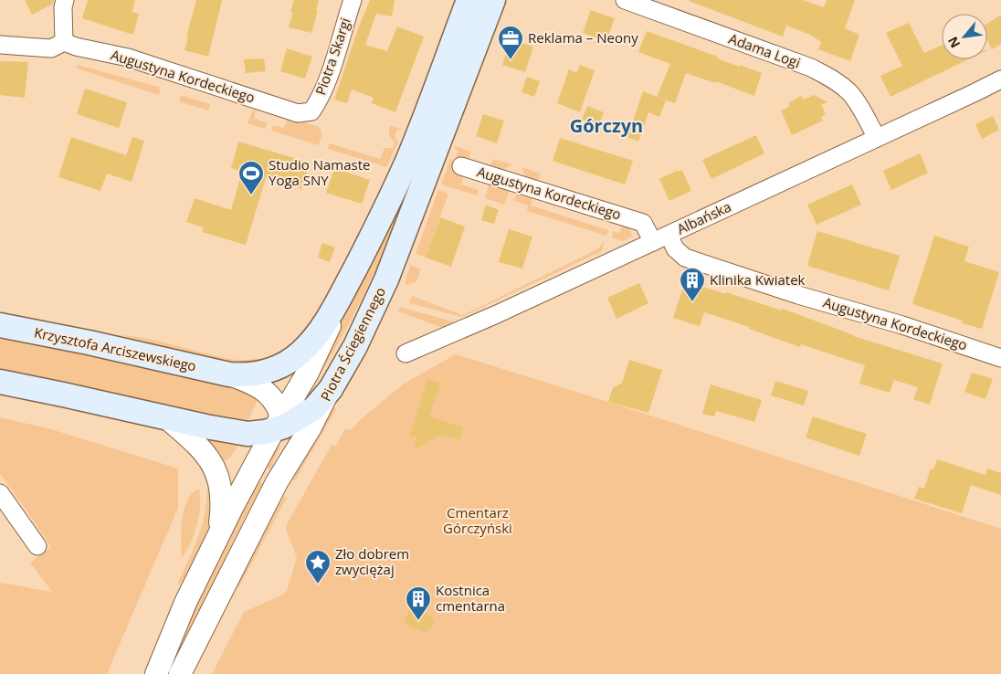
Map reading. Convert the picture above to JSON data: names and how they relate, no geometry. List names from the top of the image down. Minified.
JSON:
{"streets":{"main road":["Piotra Ściegiennego","Krzysztofa Arciszewskiego"],"street":["Adama Logi","Piotra Skargi","Augustyna Kordeckiego","Albańska"]},"crossings":[["Adama Logi","Albańska"],["Piotra Skargi","Augustyna Kordeckiego"],["Augustyna Kordeckiego","Albańska"],["Piotra Ściegiennego","Krzysztofa Arciszewskiego"]],"districts":["Górczyn"],"parks":["Cmentarz Górczyński"],"places":{"office":["Reklama – Neony"],"sports":["Studio Namaste Yoga SNY"],"building":["Klinika Kwiatek","Kostnica cmentarna"],"place":["Zło dobrem zwyciężaj"]},"north":"bottom left"}
